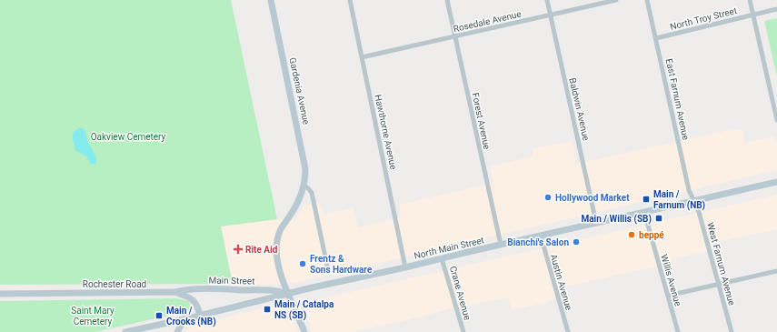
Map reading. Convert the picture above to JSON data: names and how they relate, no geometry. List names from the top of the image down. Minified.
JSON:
{"streets":{"main road":["Gardenia Avenue","North Main Street","Main Street","Rochester Road"],"street":["North Troy Street","Rosedale Avenue","East Farnum Avenue","Baldwin Avenue","Forest Avenue","Hawthorne Avenue","West Farnum Avenue","Willis Avenue","Austin Avenue","Crane Avenue"]},"crossings":[["North Troy Street","East Farnum Avenue"],["Rosedale Avenue","Baldwin Avenue"],["Rosedale Avenue","Forest Avenue"],["Rosedale Avenue","Hawthorne Avenue"],["Gardenia Avenue","North Main Street"],["Gardenia Avenue","Main Street"],["East Farnum Avenue","North Main Street"],["East Farnum Avenue","West Farnum Avenue"],["Baldwin Avenue","North Main Street"],["Forest Avenue","North Main Street"],["Hawthorne Avenue","North Main Street"],["North Main Street","West Farnum Avenue"],["North Main Street","Main Street"],["North Main Street","Willis Avenue"],["North Main Street","Austin Avenue"],["North Main Street","Rochester Road"],["North Main Street","Crane Avenue"],["Main Street","Rochester Road"]],"parks":["Oakview Cemetery","Saint Mary Cemetery"],"places":{"other":["Hollywood Market","beppé","Bianchi's Salon","Frentz & Sons Hardware"],"transit":["Main / Farnum (NB)","Main / Willis (SB)","Main / Catalpa NS (SB)","Main / Crooks (NB)"],"health":["Rite Aid"]}}
